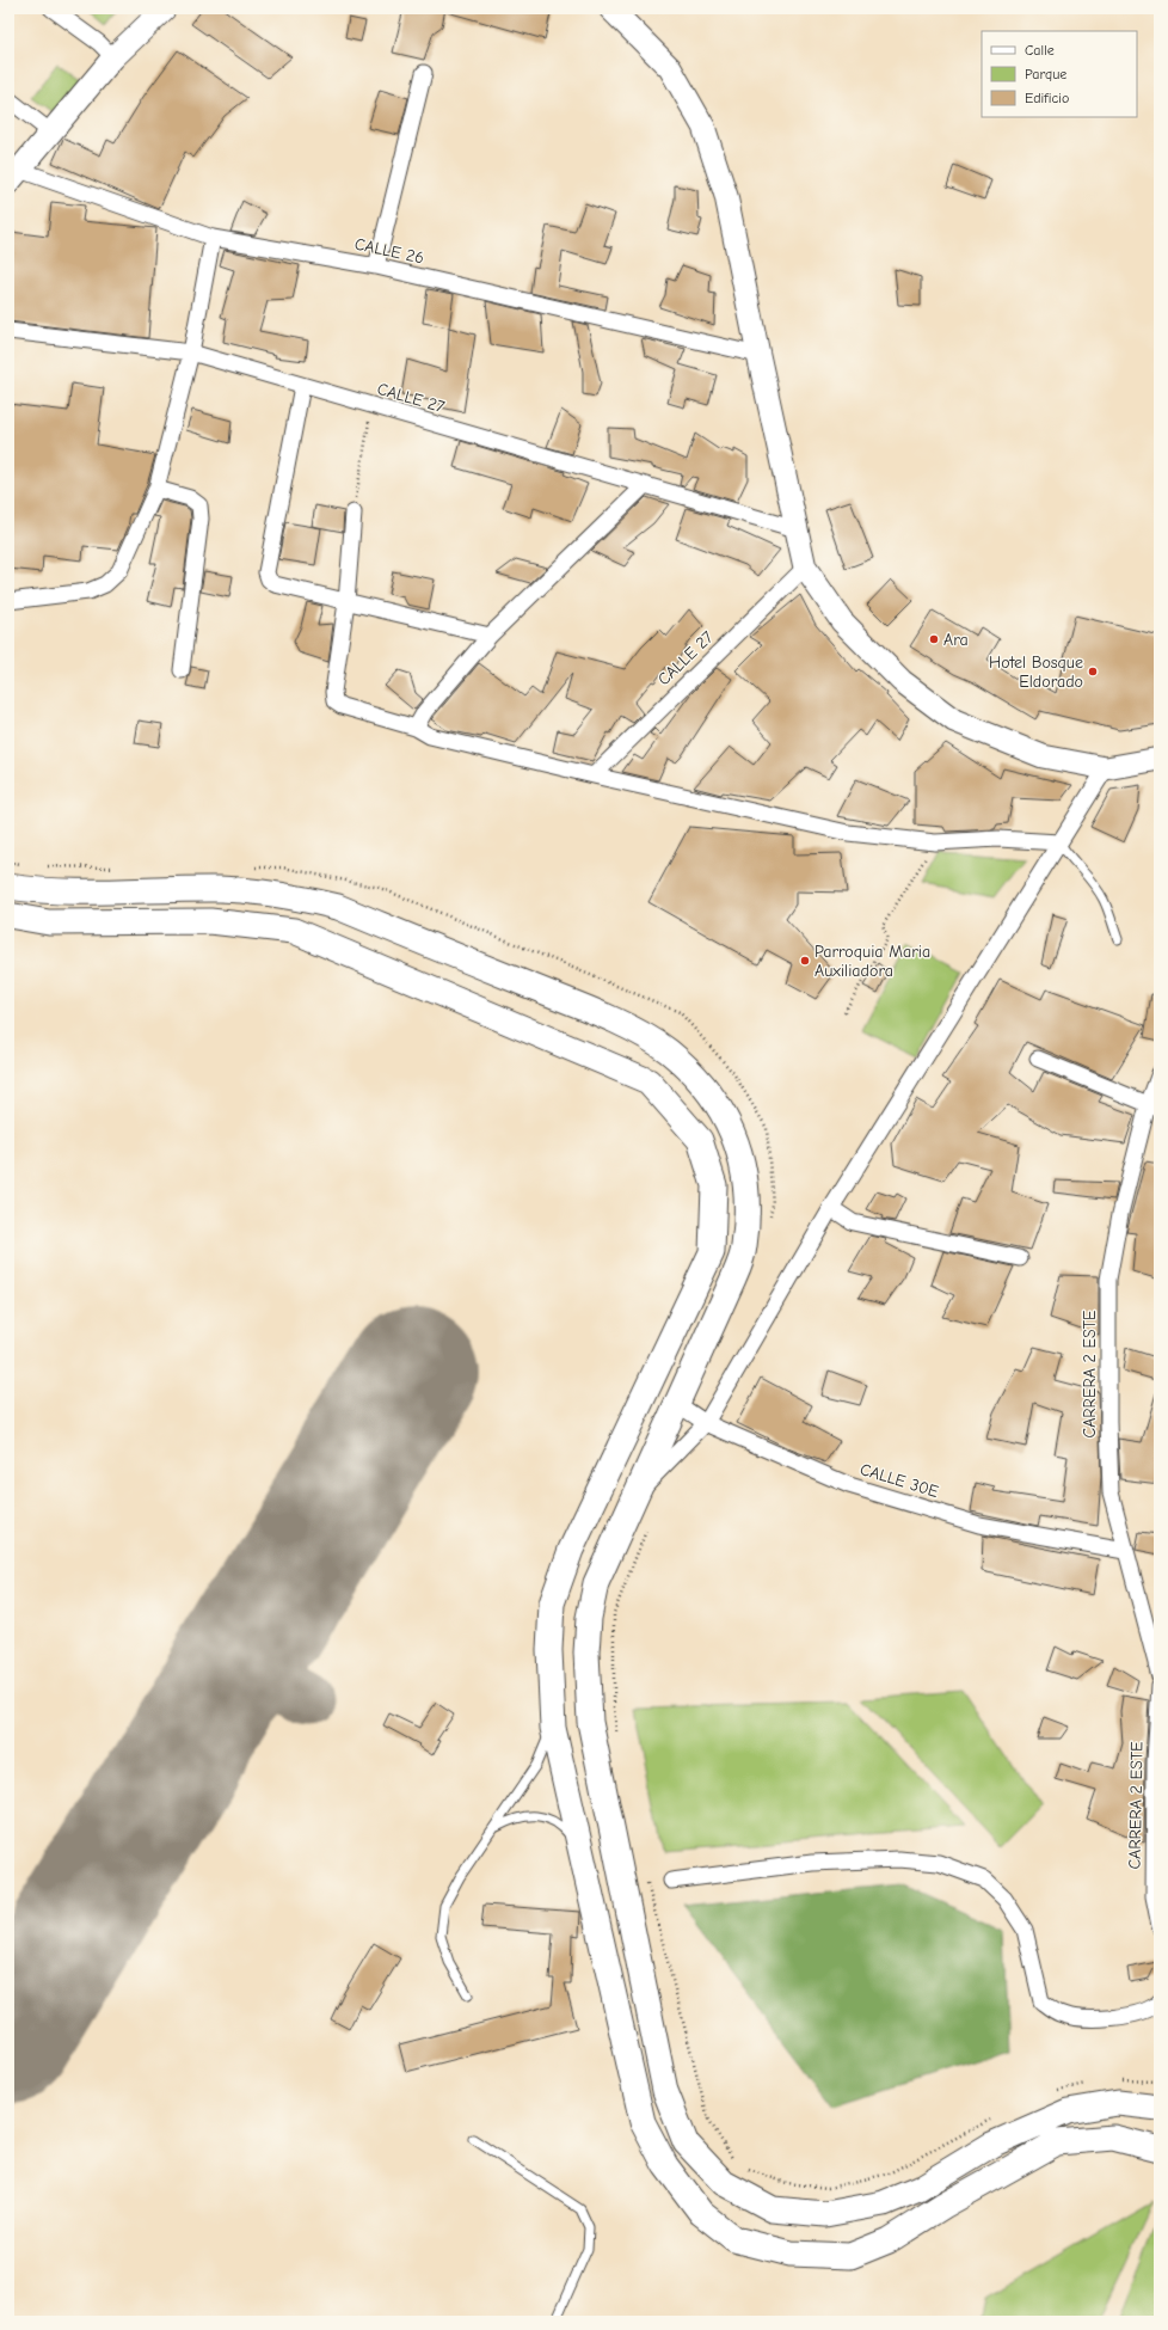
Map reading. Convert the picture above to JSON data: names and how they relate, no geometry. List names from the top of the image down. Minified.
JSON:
{"streets":{"street":["CALLE 26","CALLE 27","CARRERA 2 ESTE","CALLE 30E"]},"crossings":[["CARRERA 2 ESTE","CALLE 30E"]],"places":["Ara","Hotel Bosque Eldorado","Parroquia Maria Auxiliadora"],"legend":["Calle","Parque","Edificio"]}
